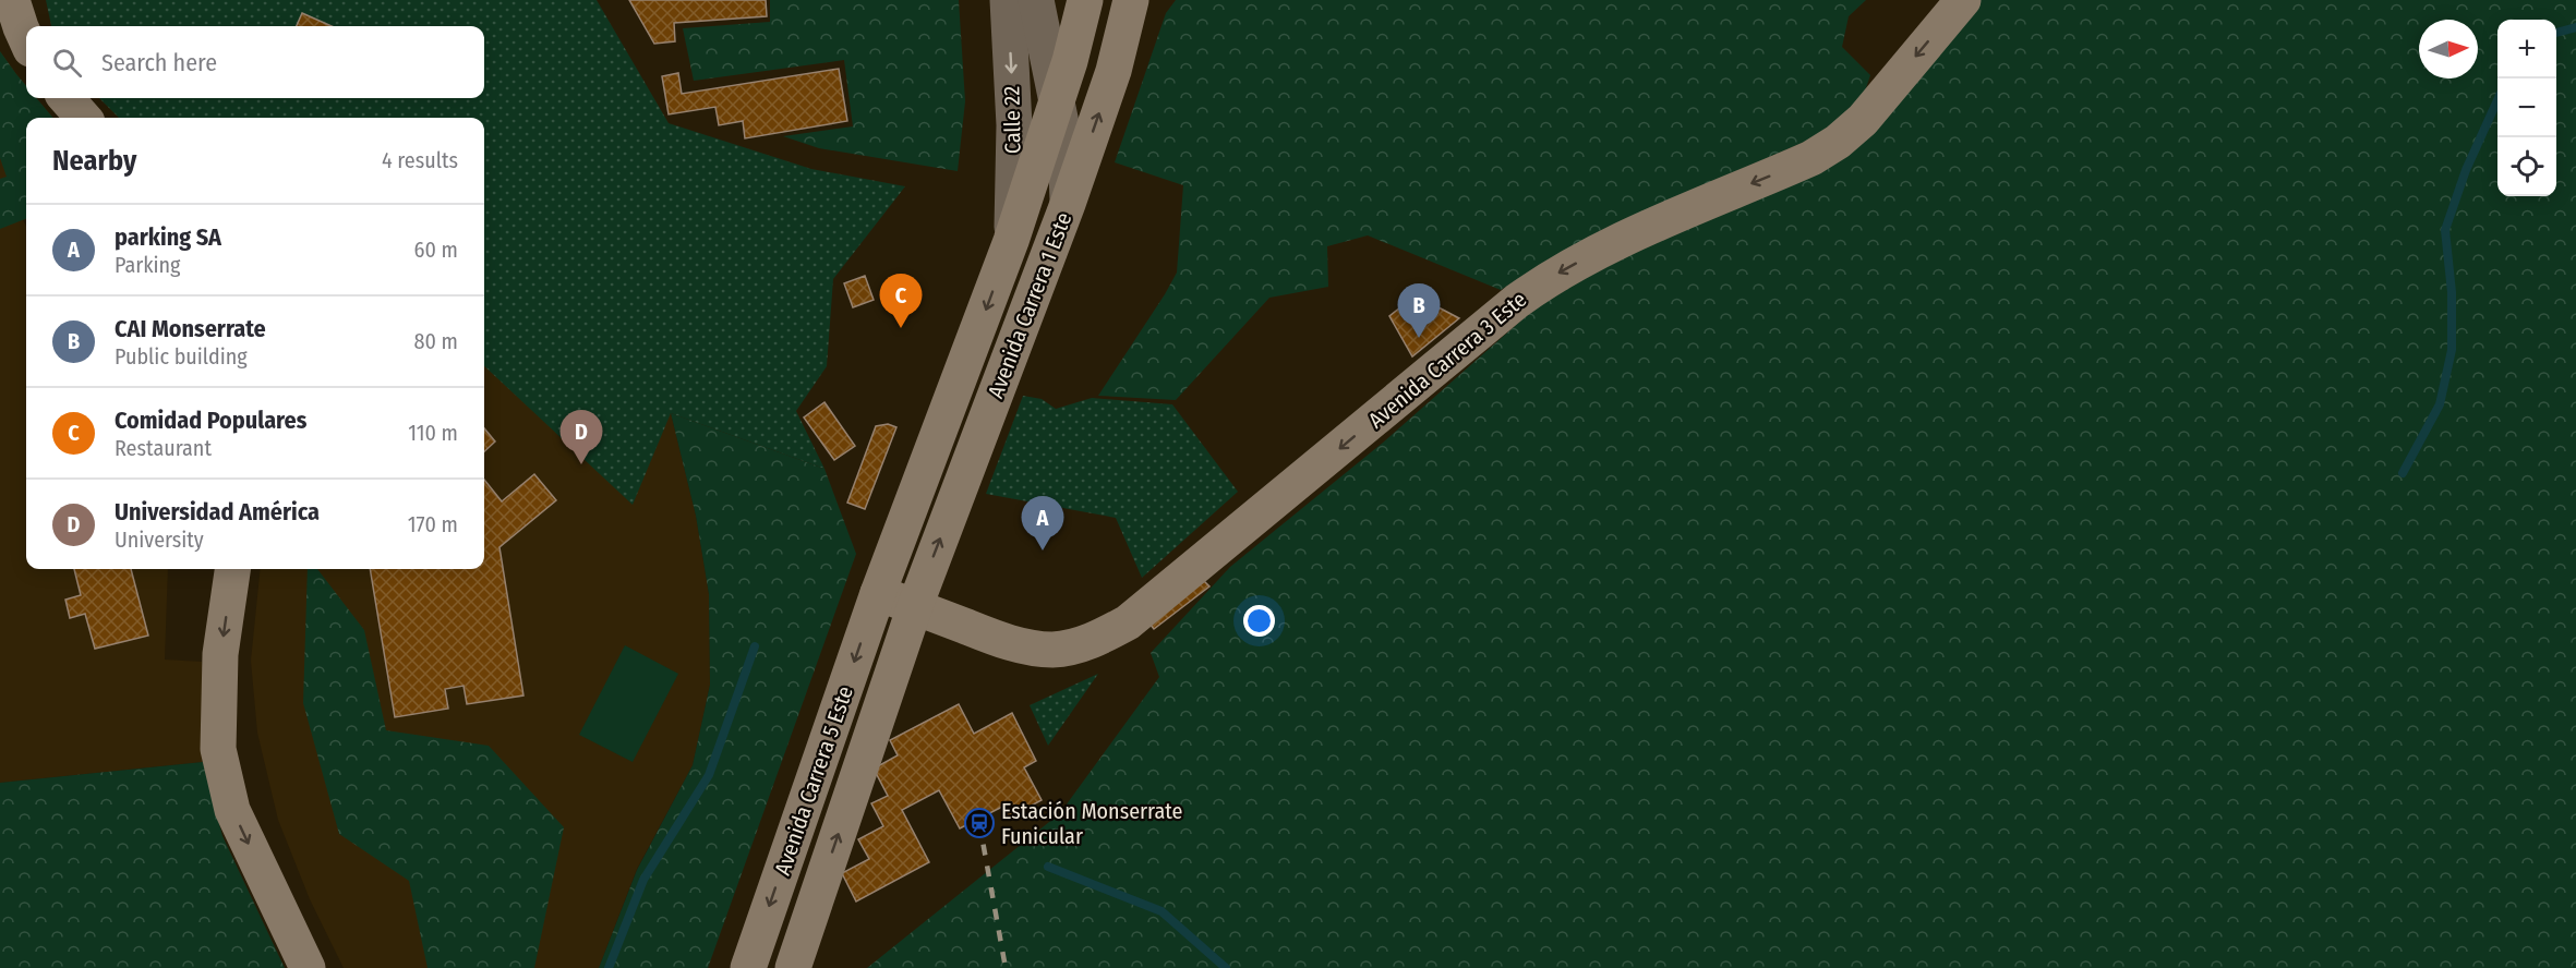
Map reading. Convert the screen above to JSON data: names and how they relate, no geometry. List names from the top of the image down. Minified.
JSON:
{"streets":{"main road":["Avenida Carrera 1 Este","Avenida Carrera 3 Este","Avenida Carrera 5 Este"],"street":["Calle 22"]},"crossings":[["Calle 22","Avenida Carrera 1 Este"],["Avenida Carrera 1 Este","Avenida Carrera 3 Este"],["Avenida Carrera 1 Este","Avenida Carrera 5 Este"],["Avenida Carrera 3 Este","Avenida Carrera 5 Este"]],"one_way":["Avenida Carrera 3 Este"],"places":{"station":["Estación Monserrate Funicular"]},"north":"right","page":{"map_buttons":["+","−"],"search":"Search here","heading":["Nearby","4 results"],"list":[{"mark":"A","name":"parking SA","note":"Parking","value":"60 m"},{"mark":"B","name":"CAI Monserrate","note":"Public building","value":"80 m"},{"mark":"C","name":"Comidad Populares","note":"Restaurant","value":"110 m"},{"mark":"D","name":"Universidad América","note":"University","value":"170 m"}],"pins":["C","B","D","A"]}}
